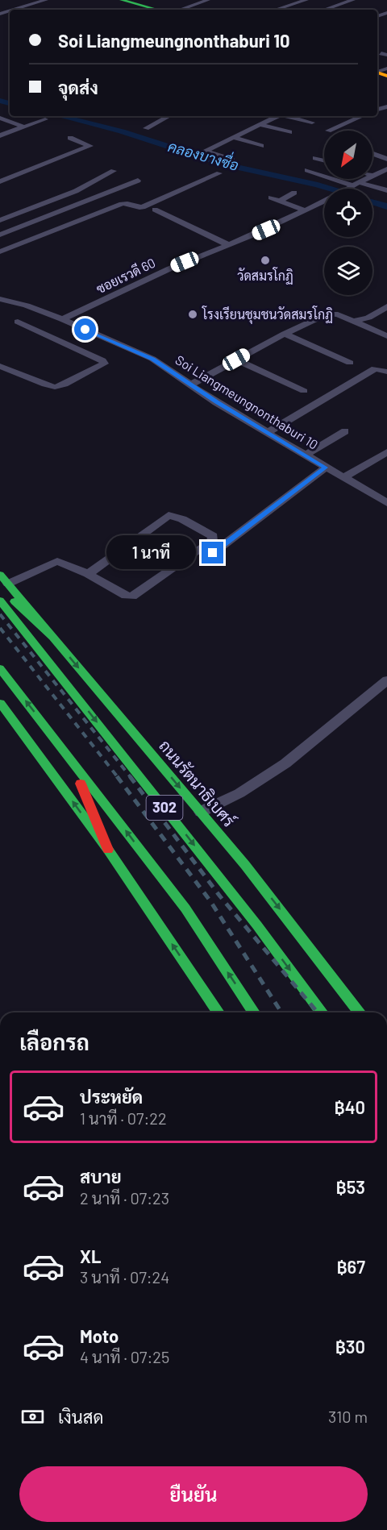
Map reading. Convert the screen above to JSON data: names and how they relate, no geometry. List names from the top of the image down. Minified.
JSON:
{"streets":{"main road":["ถนนรัตนาธิเบศร์","302"],"street":["ซอยเรวดี 60","Soi Liangmeungnonthaburi 10"]},"crossings":[["ซอยเรวดี 60","Soi Liangmeungnonthaburi 10"]],"water":["คลองบางซื่อ"],"places":["วัดสมรโกฏิ","โรงเรียนชุมชนวัดสมรโกฏิ"],"north":"bottom left","page":{"banner":["Soi Liangmeungnonthaburi 10","จุดส่ง"],"bubble":"1 นาที","heading":"เลือกรถ","list":[{"name":"ประหยัด","note":"1 นาที · 07:22","value":"฿40"},{"name":"สบาย","note":"2 นาที · 07:23","value":"฿53"},{"name":"XL","note":"3 นาที · 07:24","value":"฿67"},{"name":"Moto","note":"4 นาที · 07:25","value":"฿30"}],"pay":["เงินสด","310 m"],"buttons":"ยืนยัน"}}
